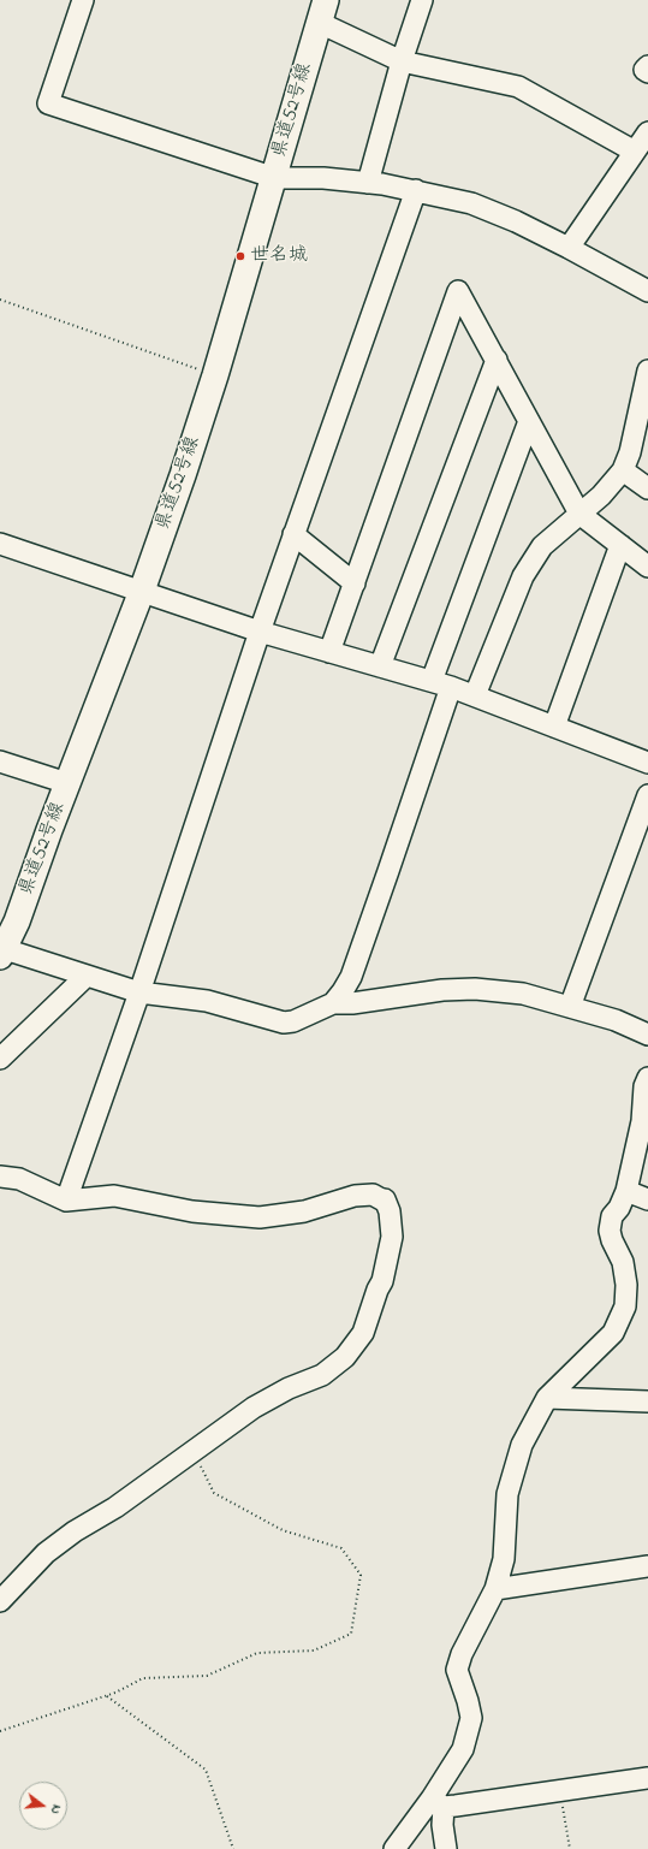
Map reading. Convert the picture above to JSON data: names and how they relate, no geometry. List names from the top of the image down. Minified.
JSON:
{"streets":{"main road":["県道52号線"]},"places":["世名城"],"north":"right"}
